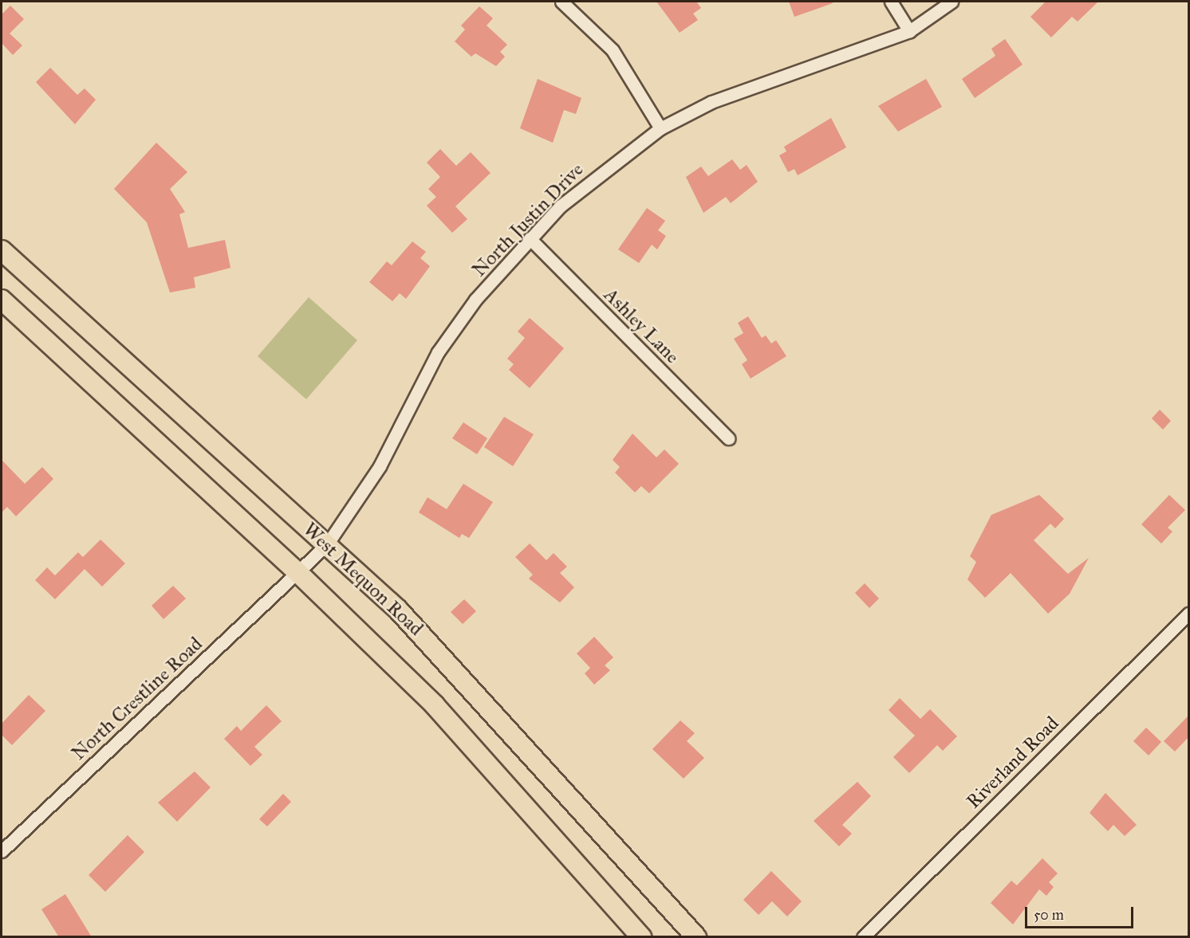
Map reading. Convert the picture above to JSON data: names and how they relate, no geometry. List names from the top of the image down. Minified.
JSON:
{"streets":{"main road":["West Mequon Road"],"street":["North Justin Drive","Ashley Lane","North Crestline Road","Riverland Road"]},"crossings":[["North Justin Drive","Ashley Lane"],["North Justin Drive","West Mequon Road"],["North Justin Drive","North Crestline Road"],["West Mequon Road","North Crestline Road"]],"scale_bar":"50 m"}
